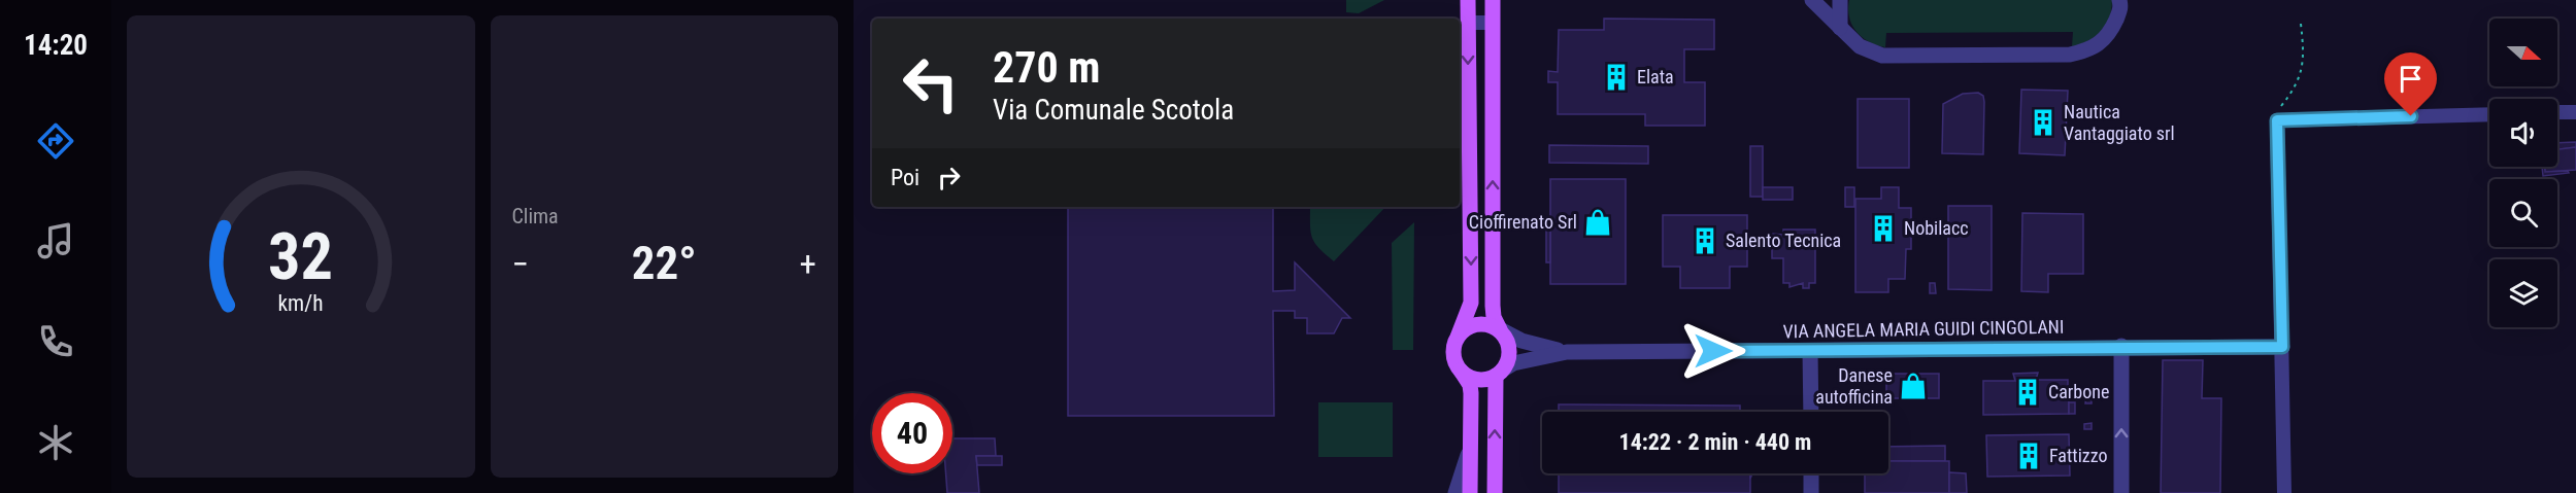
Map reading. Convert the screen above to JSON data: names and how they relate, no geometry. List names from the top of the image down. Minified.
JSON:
{"streets":{"street":["VIA ANGELA MARIA GUIDI CINGOLANI"]},"places":{"building":["Elata","Nautica Vantaggiato srl","Nobilacc","Salento Tecnica","Carbone","Fattizzo"],"shop":["Cioffirenato Srl","Danese autofficina"]},"north":"right","page":{"tabs":"14:20","tile":"Clima","turn":["270 m","Via Comunale Scotola"],"then":"Poi","heat":["−","22°","+"],"limit":"40","trip":"14:22 · 2 min · 440 m","gauge":["32","km/h"]}}
